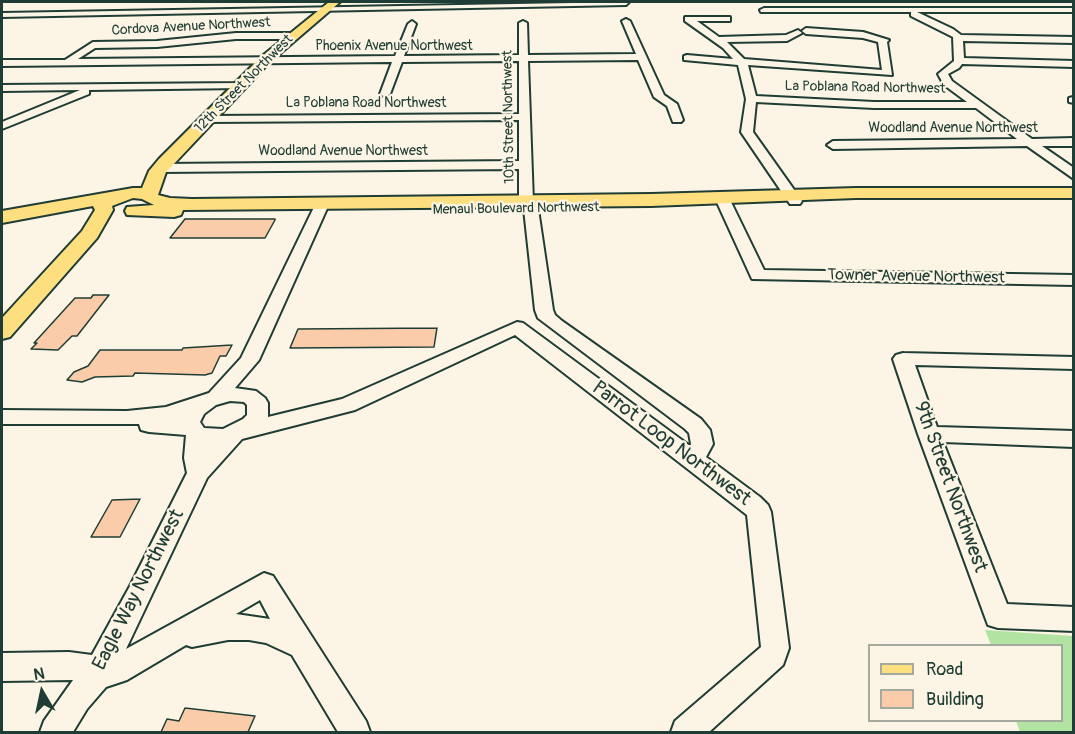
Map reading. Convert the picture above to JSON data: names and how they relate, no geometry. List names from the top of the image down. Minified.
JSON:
{"streets":{"main road":["12th Street Northwest","Menaul Boulevard Northwest"],"street":["Cordova Avenue Northwest","Phoenix Avenue Northwest","La Poblana Road Northwest","10th Street Northwest","Woodland Avenue Northwest","Towner Avenue Northwest","Parrot Loop Northwest","9th Street Northwest","Eagle Way Northwest"]},"crossings":[["Cordova Avenue Northwest","Phoenix Avenue Northwest"],["Cordova Avenue Northwest","12th Street Northwest"],["Phoenix Avenue Northwest","12th Street Northwest"],["Phoenix Avenue Northwest","10th Street Northwest"],["12th Street Northwest","La Poblana Road Northwest"],["12th Street Northwest","Woodland Avenue Northwest"],["12th Street Northwest","Menaul Boulevard Northwest"],["La Poblana Road Northwest","10th Street Northwest"],["10th Street Northwest","Woodland Avenue Northwest"],["10th Street Northwest","Menaul Boulevard Northwest"],["10th Street Northwest","Parrot Loop Northwest"],["Menaul Boulevard Northwest","Towner Avenue Northwest"]],"legend":["Road","Building"],"north":"top"}
